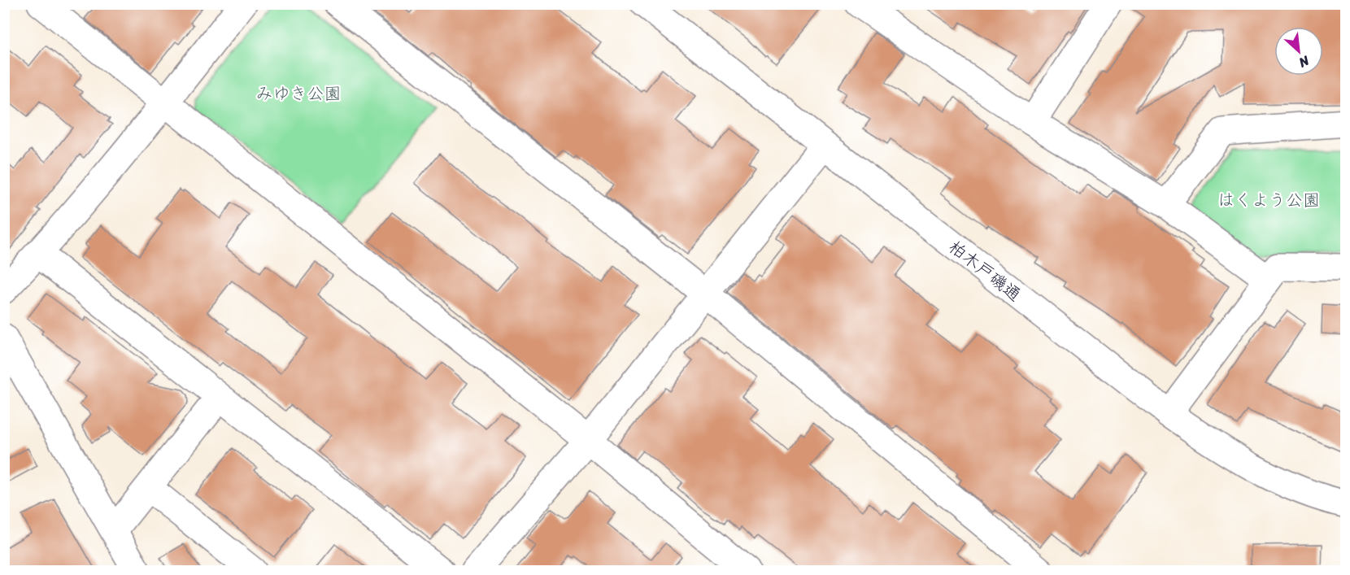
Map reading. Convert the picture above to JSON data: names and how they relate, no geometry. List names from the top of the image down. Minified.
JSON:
{"streets":{"street":["柏木戸磯通"]},"parks":["みゆき公園","はくよう公園"],"north":"bottom right"}
